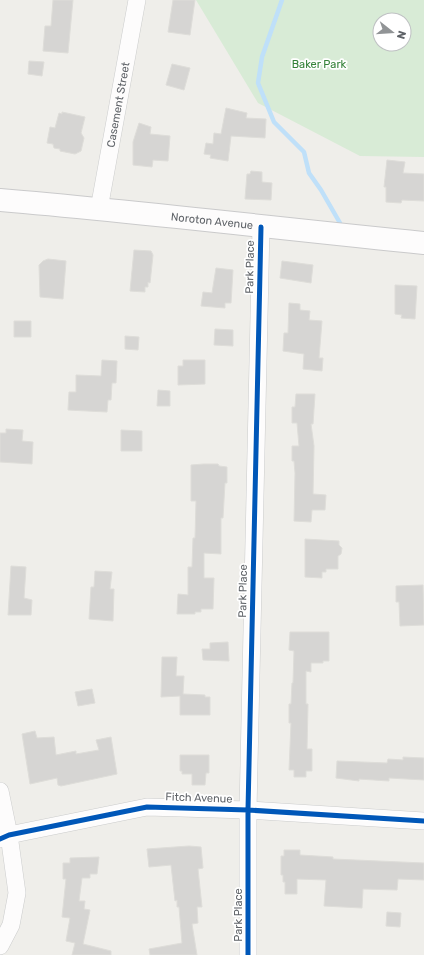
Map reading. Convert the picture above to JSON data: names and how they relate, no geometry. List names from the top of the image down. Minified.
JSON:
{"streets":{"main road":["Noroton Avenue"],"street":["Casement Street","Park Place","Fitch Avenue"]},"crossings":[["Casement Street","Noroton Avenue"],["Noroton Avenue","Park Place"],["Park Place","Fitch Avenue"]],"parks":["Baker Park"],"north":"right"}
